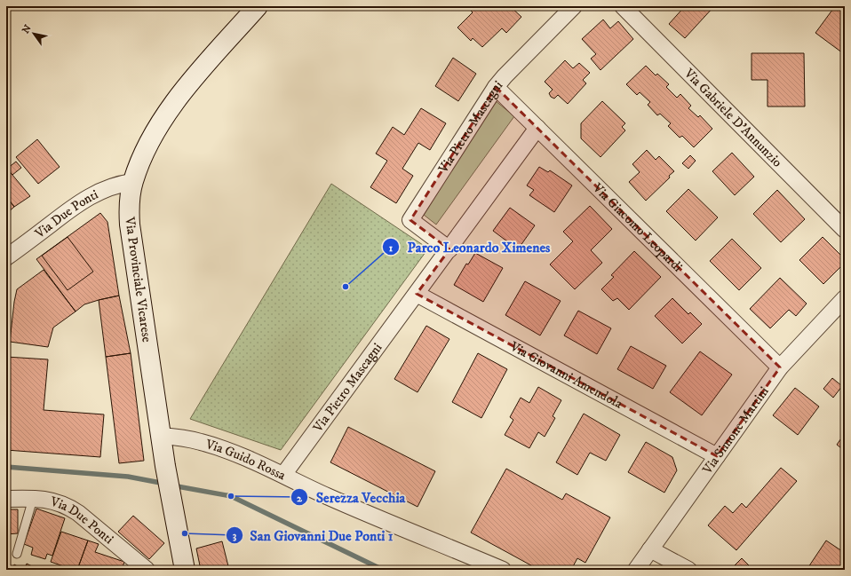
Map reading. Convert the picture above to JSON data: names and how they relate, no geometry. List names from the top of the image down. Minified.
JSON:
{"streets":{"main road":["Via Provinciale Vicarese"],"street":["Via Gabriele D'Annunzio","Via Pietro Mascagni","Via Due Ponti","Via Giacomo Leopardi","Via Giovanni Amendola","Via Simone Martini","Via Guido Rossa"]},"crossings":[["Via Pietro Mascagni","Via Giacomo Leopardi"],["Via Pietro Mascagni","Via Giovanni Amendola"],["Via Pietro Mascagni","Via Guido Rossa"],["Via Due Ponti","Via Provinciale Vicarese"],["Via Giacomo Leopardi","Via Simone Martini"],["Via Provinciale Vicarese","Via Guido Rossa"],["Via Giovanni Amendola","Via Simone Martini"]],"places":["Parco Leonardo Ximenes","Serezza Vecchia","San Giovanni Due Ponti 1"],"north":"top left"}
